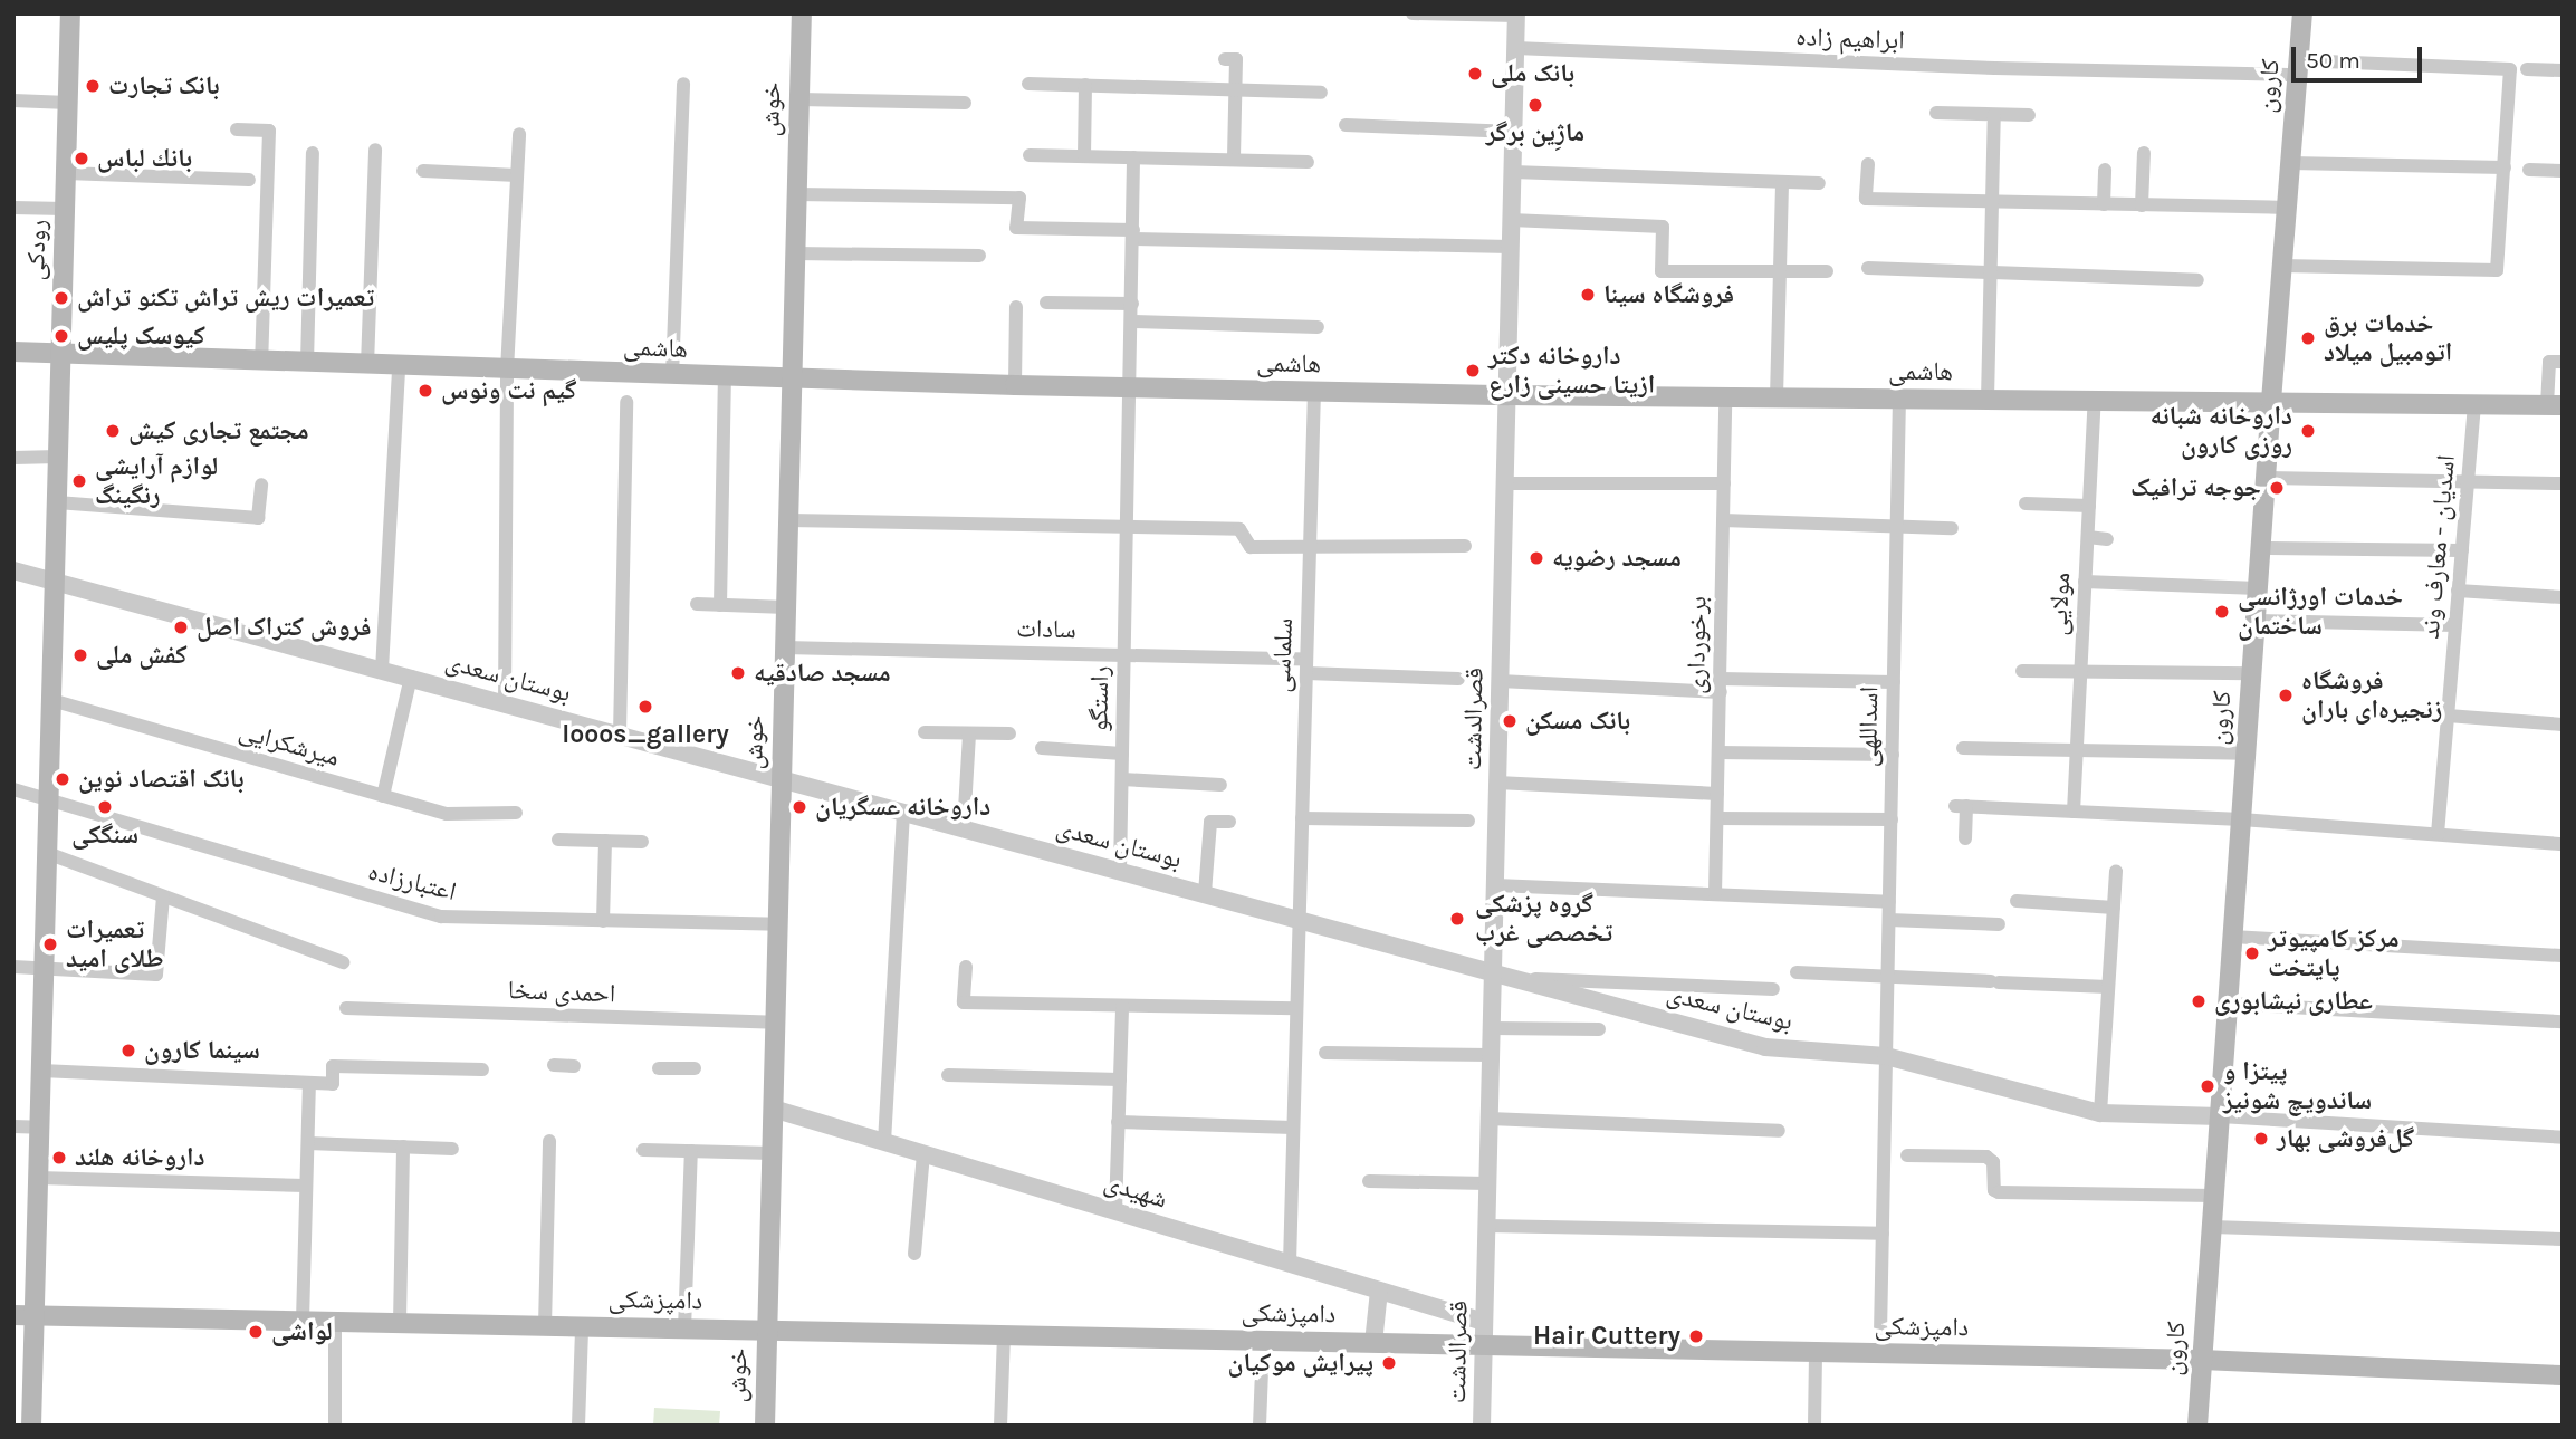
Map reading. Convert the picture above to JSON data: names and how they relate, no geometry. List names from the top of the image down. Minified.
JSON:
{"streets":{"main road":["کارون","خوش","رودکی","هاشمی","دامپزشکی"],"street":["ابراهیم زاده","اسدیان - معارف وند","مولایی","سادات","برخورداری","سلماسی","بوستان سعدی","راستگو","قصرالدشت","اسداللهی","میرشکرایی","اعتبارزاده","احمدی سخا","شهیدی"]},"crossings":[["ابراهیم زاده","کارون"],["ابراهیم زاده","قصرالدشت"],["کارون","هاشمی"],["کارون","بوستان سعدی"],["کارون","دامپزشکی"],["خوش","هاشمی"],["خوش","سادات"],["خوش","بوستان سعدی"],["خوش","اعتبارزاده"],["خوش","احمدی سخا"],["خوش","شهیدی"],["خوش","دامپزشکی"],["رودکی","هاشمی"],["رودکی","بوستان سعدی"],["رودکی","میرشکرایی"],["رودکی","اعتبارزاده"],["رودکی","دامپزشکی"],["هاشمی","اسدیان - معارف وند"],["هاشمی","مولایی"],["هاشمی","برخورداری"],["هاشمی","سلماسی"],["هاشمی","راستگو"],["هاشمی","قصرالدشت"],["هاشمی","اسداللهی"],["سادات","سلماسی"],["سادات","راستگو"],["سلماسی","بوستان سعدی"],["سلماسی","شهیدی"],["بوستان سعدی","راستگو"],["بوستان سعدی","قصرالدشت"],["بوستان سعدی","اسداللهی"],["قصرالدشت","شهیدی"],["قصرالدشت","دامپزشکی"]],"places":["بانک ملی","بانک تجارت","ماژِین برگر","بانك لباس","فروشگاه سینا","تعمیرات ریش تراش تکنو تراش","کیوسک پلیس","خدمات برق اتومبیل میلاد","داروخانه دکتر ازیتا حسینی زارع","گیم نت ونوس","مجتمع تجاری کیش","داروخانه شبانه روزی کارون","لوازم آرايشی رنگينگ","جوجه ترافیک","مسجد رضویه","خدمات اورژانسی ساختمان","فروش کتراک اصل","کفش ملی","مسجد صادقیه","فروشگاه زنجیره‌ای باران","looos_gallery","بانک مسکن","بانک اقتصاد نوین","سنگکی","داروخانه عسگریان","گروه پزشکی تخصصی غرب","تعمیرات طلای امید","مرکز کامپیوتر پایتخت","عطاری نیشابوری","سینما کارون","پیتزا و ساندویچ شونیز","گل‌فروشی بهار","داروخانه هلند","لواشی","Hair Cuttery","پیرایش موکیان"],"scale_bar":"50 m"}
